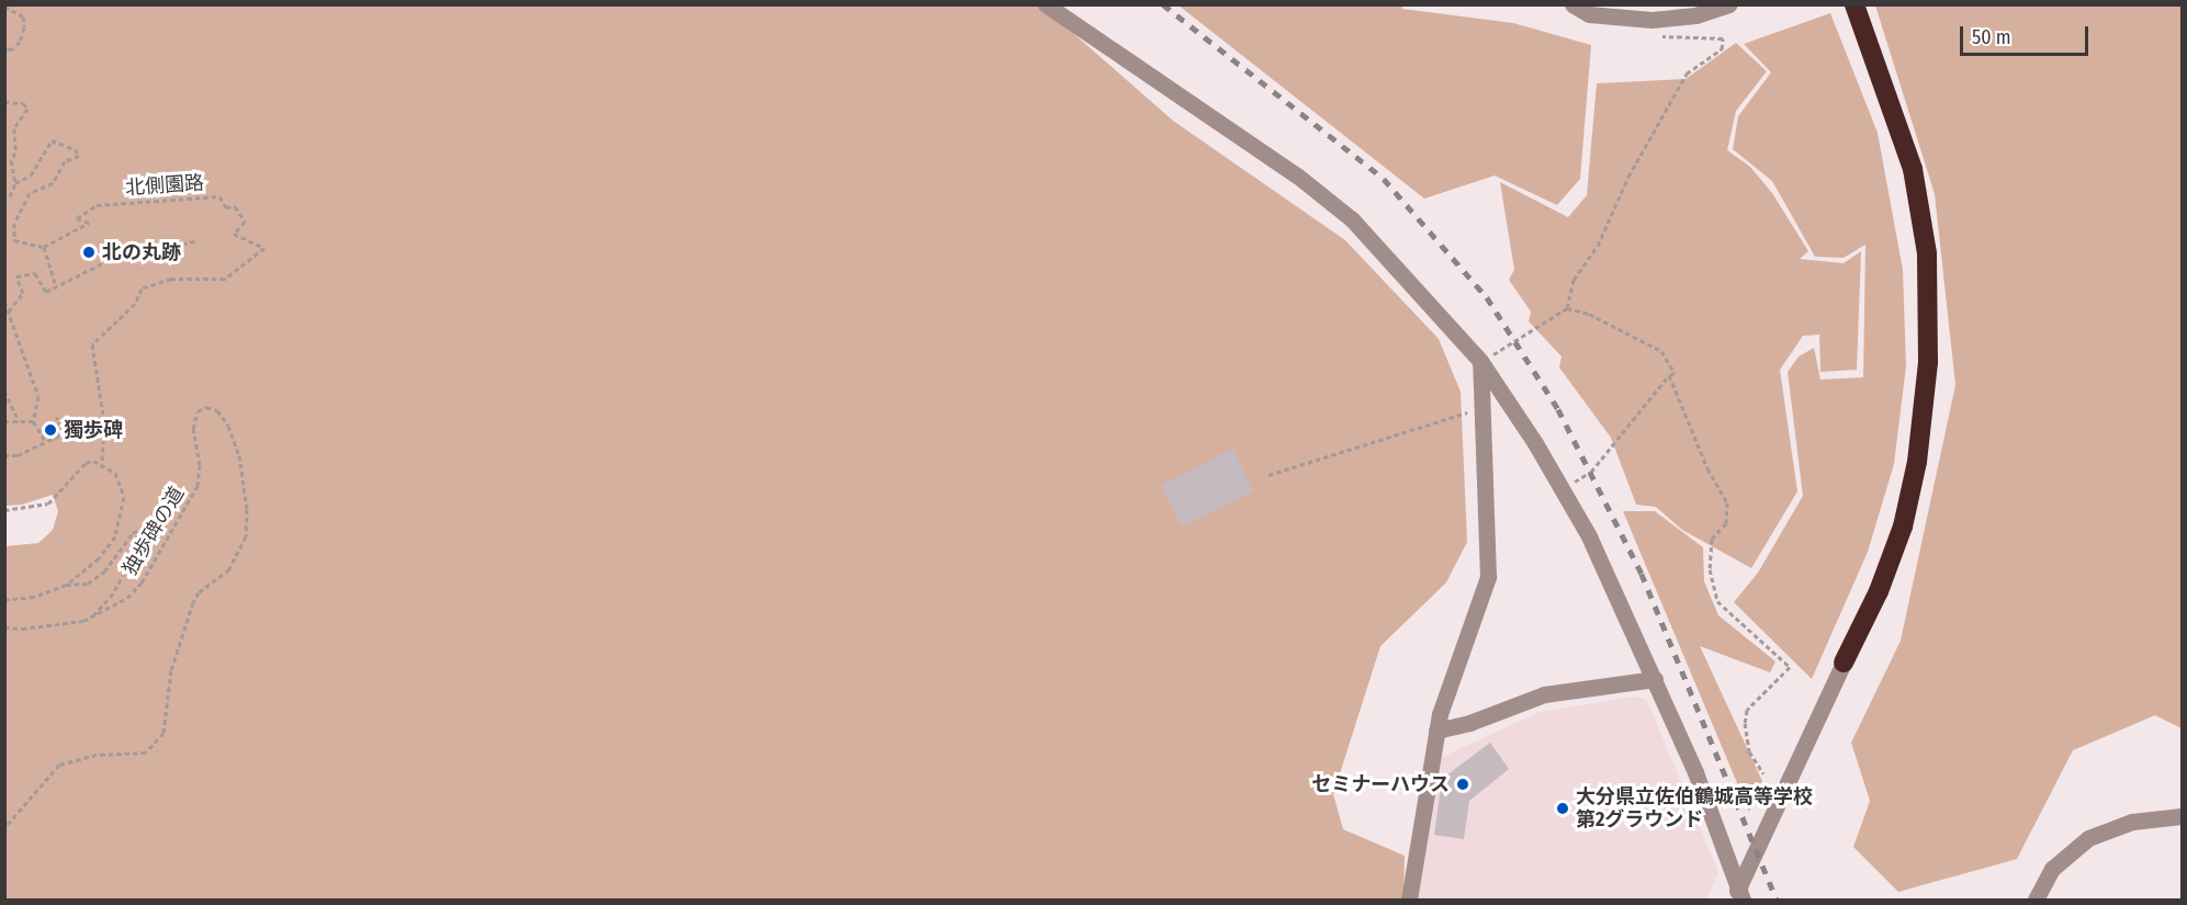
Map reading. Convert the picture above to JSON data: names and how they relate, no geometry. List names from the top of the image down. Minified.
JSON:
{"streets":{"path":["北側園路","独歩碑の道"]},"crossings":[["北側園路","独歩碑の道"]],"places":["北の丸跡","獨歩碑","セミナーハウス","大分県立佐伯鶴城高等学校 第2グラウンド"],"scale_bar":"50 m"}
